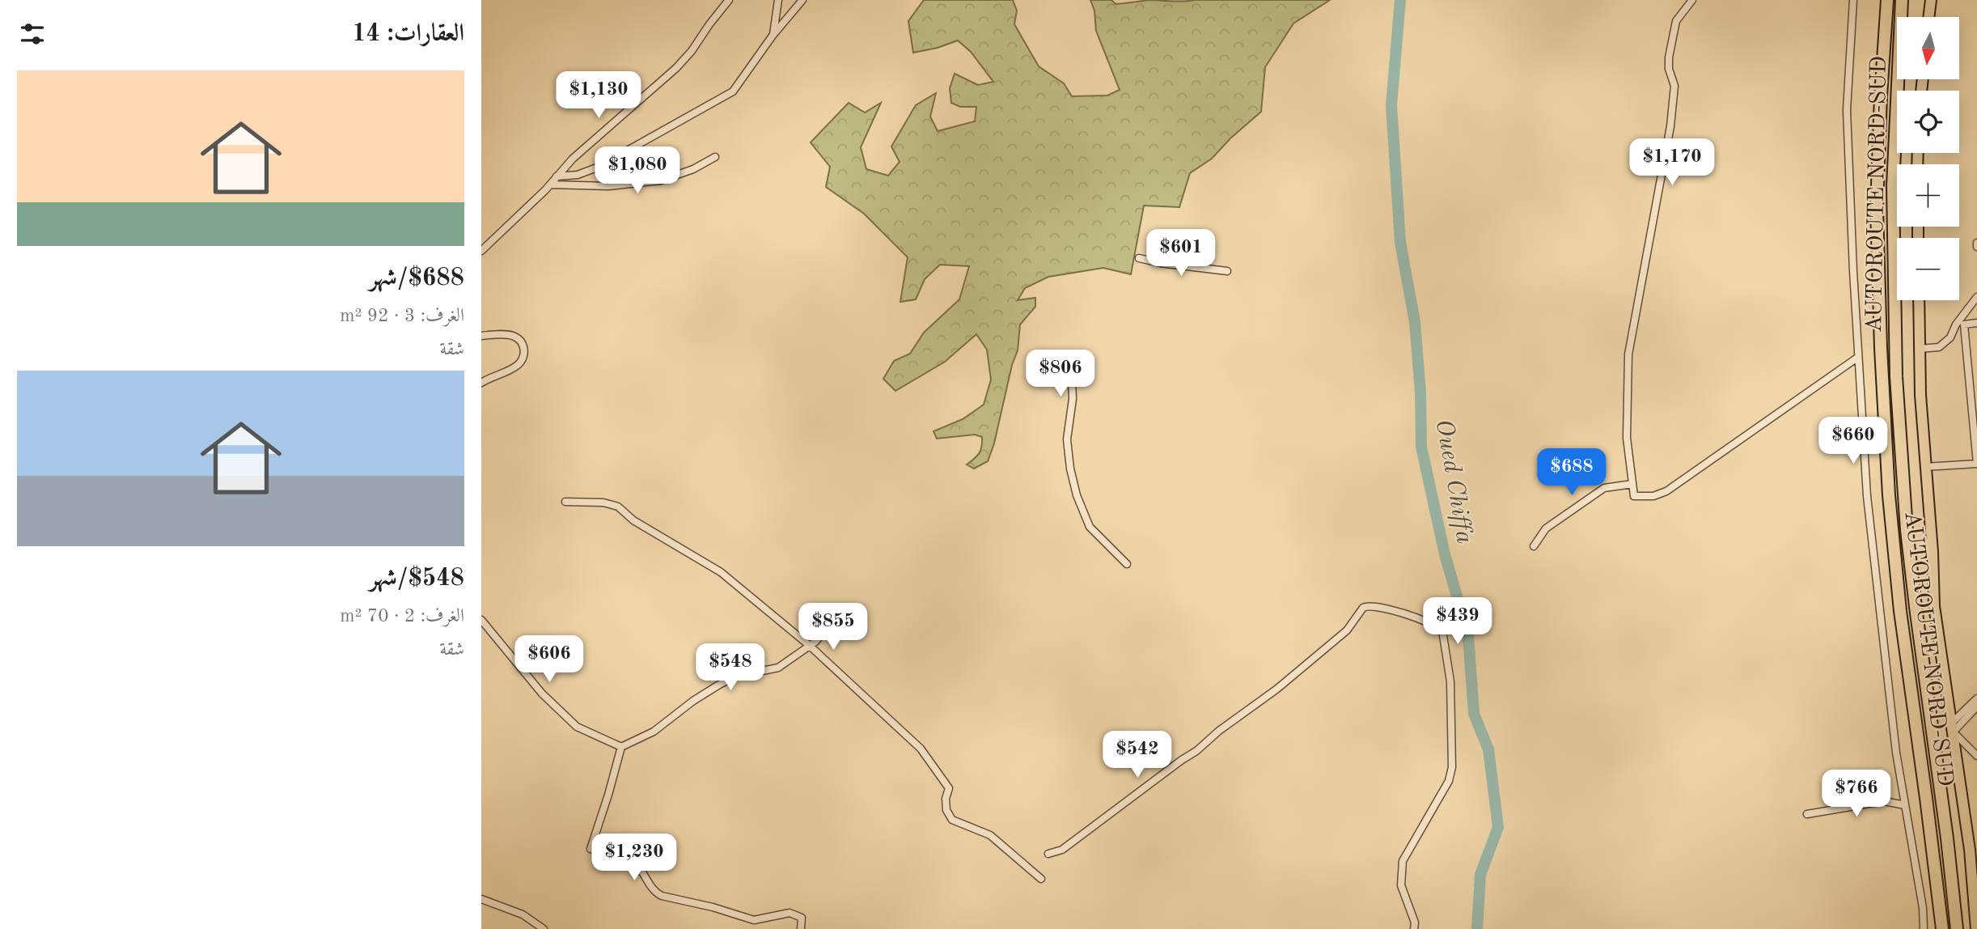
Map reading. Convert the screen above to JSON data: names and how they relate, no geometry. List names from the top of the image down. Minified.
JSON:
{"streets":{"highway":["AUTOROUTE NORD-SUD"]},"water":["Oued Chiffa"],"north":"bottom","page":{"heading":"العقارات: 14","map_buttons":["+","−"],"list":[{"name":"$688/شهر","note":"الغرف: 3 · 92 m² · شقة"},{"name":"$548/شهر","note":"الغرف: 2 · 70 m² · شقة"}],"price":["$1,130","$1,170","$1,080","$601","$806","$660","$688","$439","$855","$606","$548","$542","$766","$1,230"]}}
